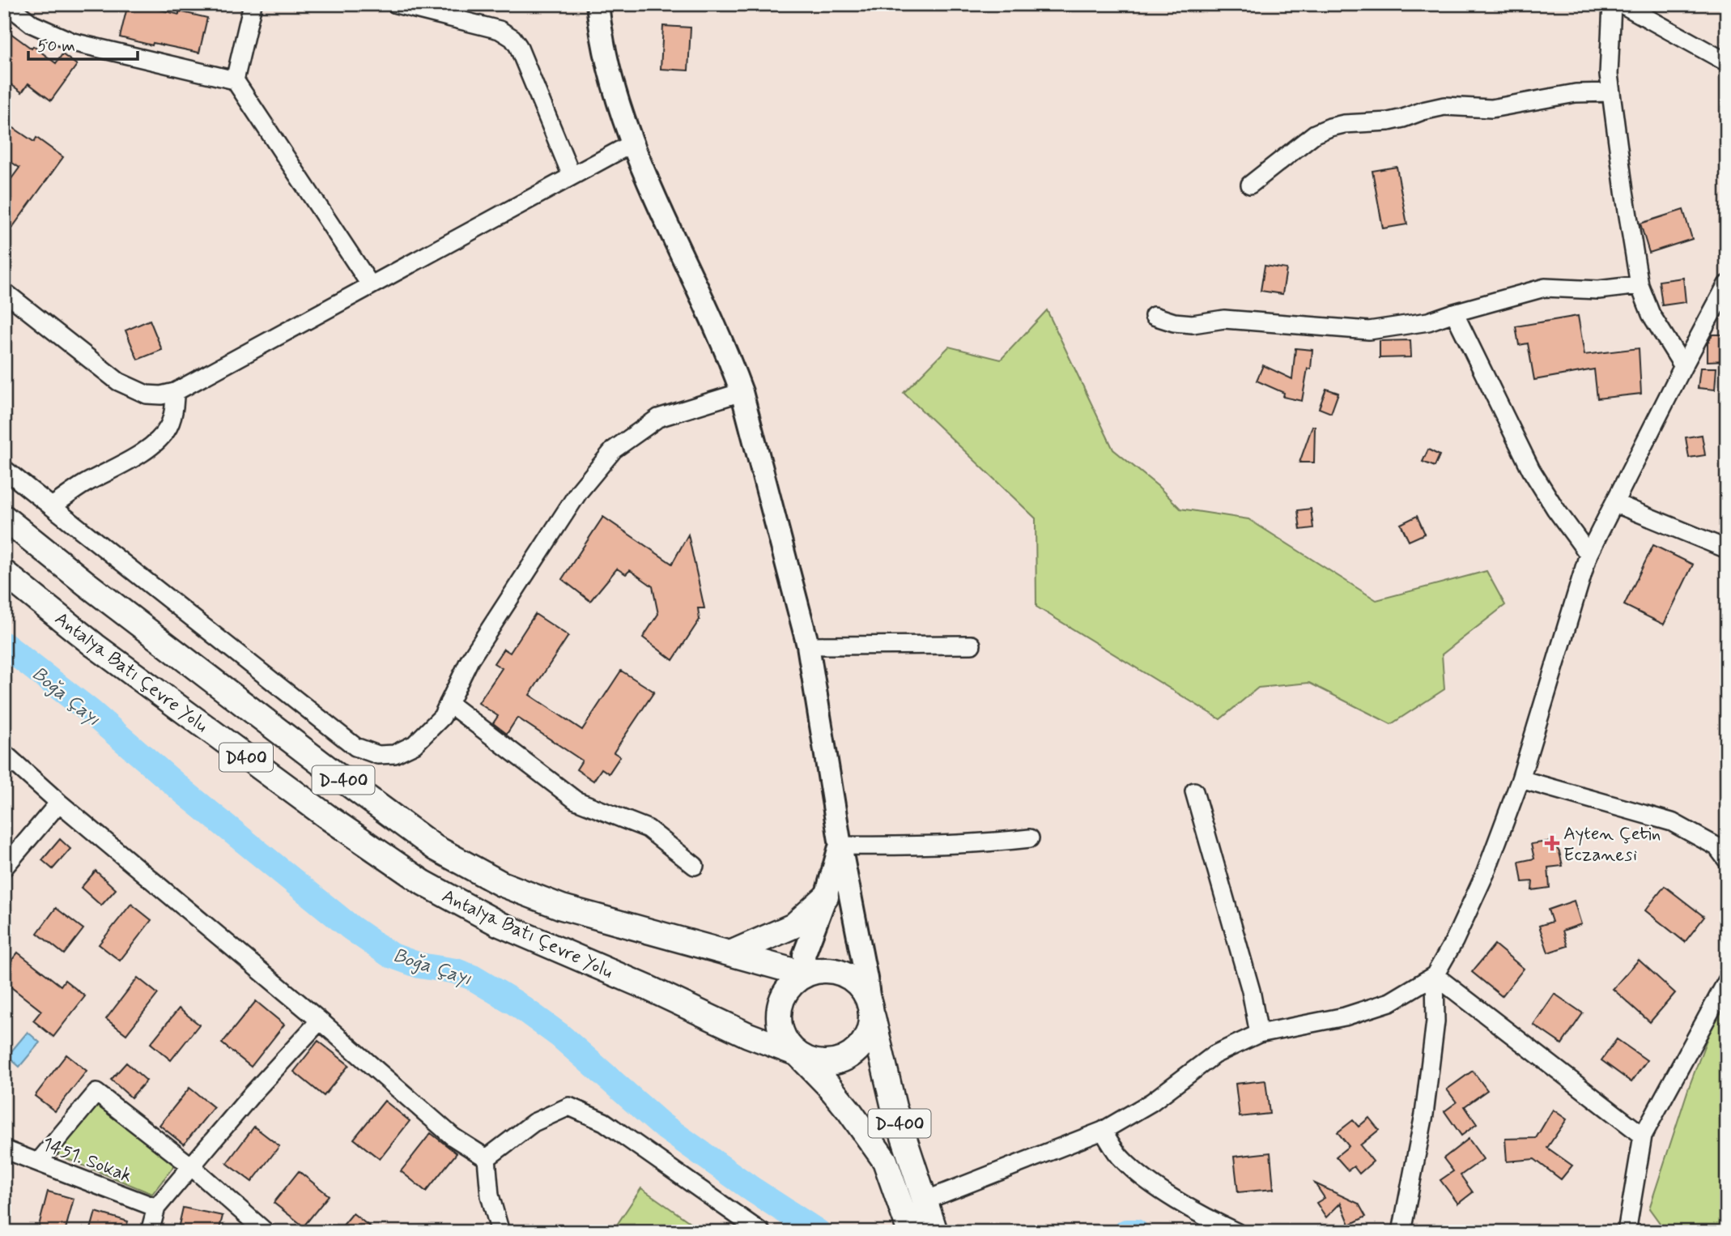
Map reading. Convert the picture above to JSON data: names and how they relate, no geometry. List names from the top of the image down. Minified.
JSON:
{"streets":{"highway":["Antalya Batı Çevre Yolu","D400","D-400"],"street":["1451. Sokak"]},"crossings":[["Antalya Batı Çevre Yolu","D-400"]],"water":["Boğa Çayı"],"places":{"health":["Ayten Çetin Eczanesi"]},"scale_bar":"50 m"}
